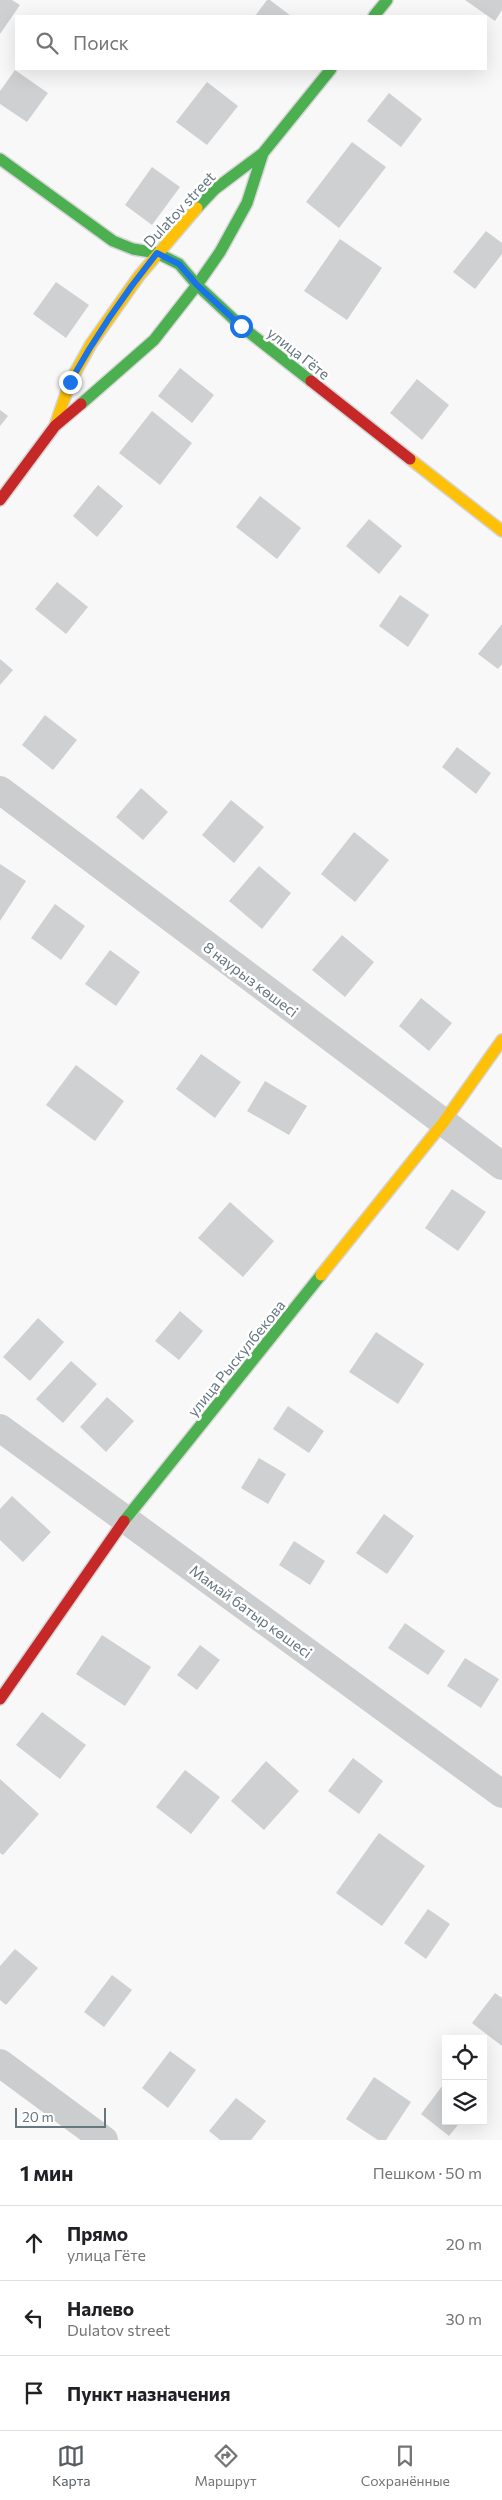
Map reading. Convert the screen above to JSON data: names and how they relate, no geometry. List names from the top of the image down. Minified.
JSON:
{"streets":{"street":["Dulatov street","улица Гёте","8 наурыз көшесі","улица Рыскулбекова","Мамай батыр көшесі"]},"crossings":[["Dulatov street","улица Гёте"],["8 наурыз көшесі","улица Рыскулбекова"],["улица Рыскулбекова","Мамай батыр көшесі"]],"scale_bar":"20 m","page":{"search":"Поиск","scale":"20 m","heading":["1 мин","Пешком · 50 m"],"list":[["Прямо","улица Гёте","20 m"],["Налево","Dulatov street","30 m"],"Пункт назначения"],"nav":["Карта","Маршрут","Сохранённые"]}}
